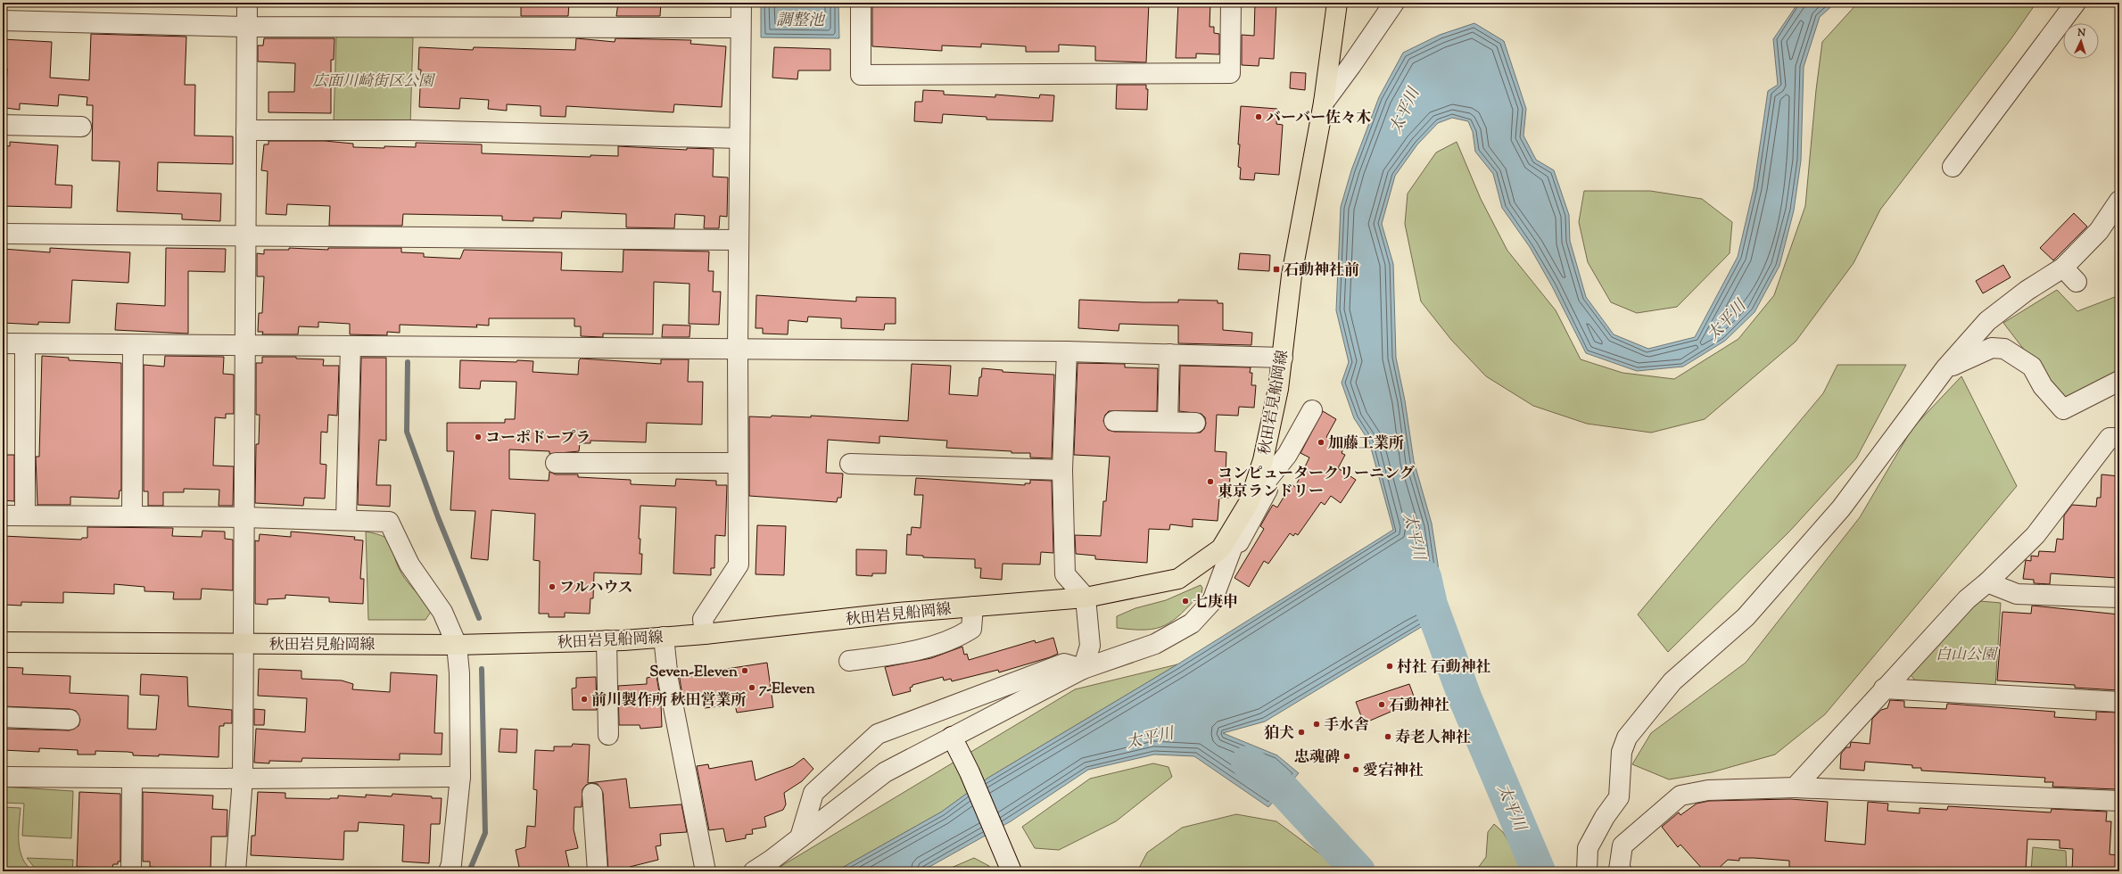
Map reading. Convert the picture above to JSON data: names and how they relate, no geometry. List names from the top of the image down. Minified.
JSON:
{"streets":{"main road":["秋田岩見船岡線"]},"water":["調整池","太平川"],"parks":["広面川崎街区公園","白山公園"],"places":{"other":["バーバー佐々木","コーポドープラ","加藤工業所","コンピュータークリーニング 東京ランドリー","フルハウス","七庚申","村社 石動神社","Seven-Eleven","7-Eleven","前川製作所 秋田営業所","石動神社","手水舎","狛犬","寿老人神社","忠魂碑","愛宕神社"],"transit":["石動神社前"]},"north":"top"}
